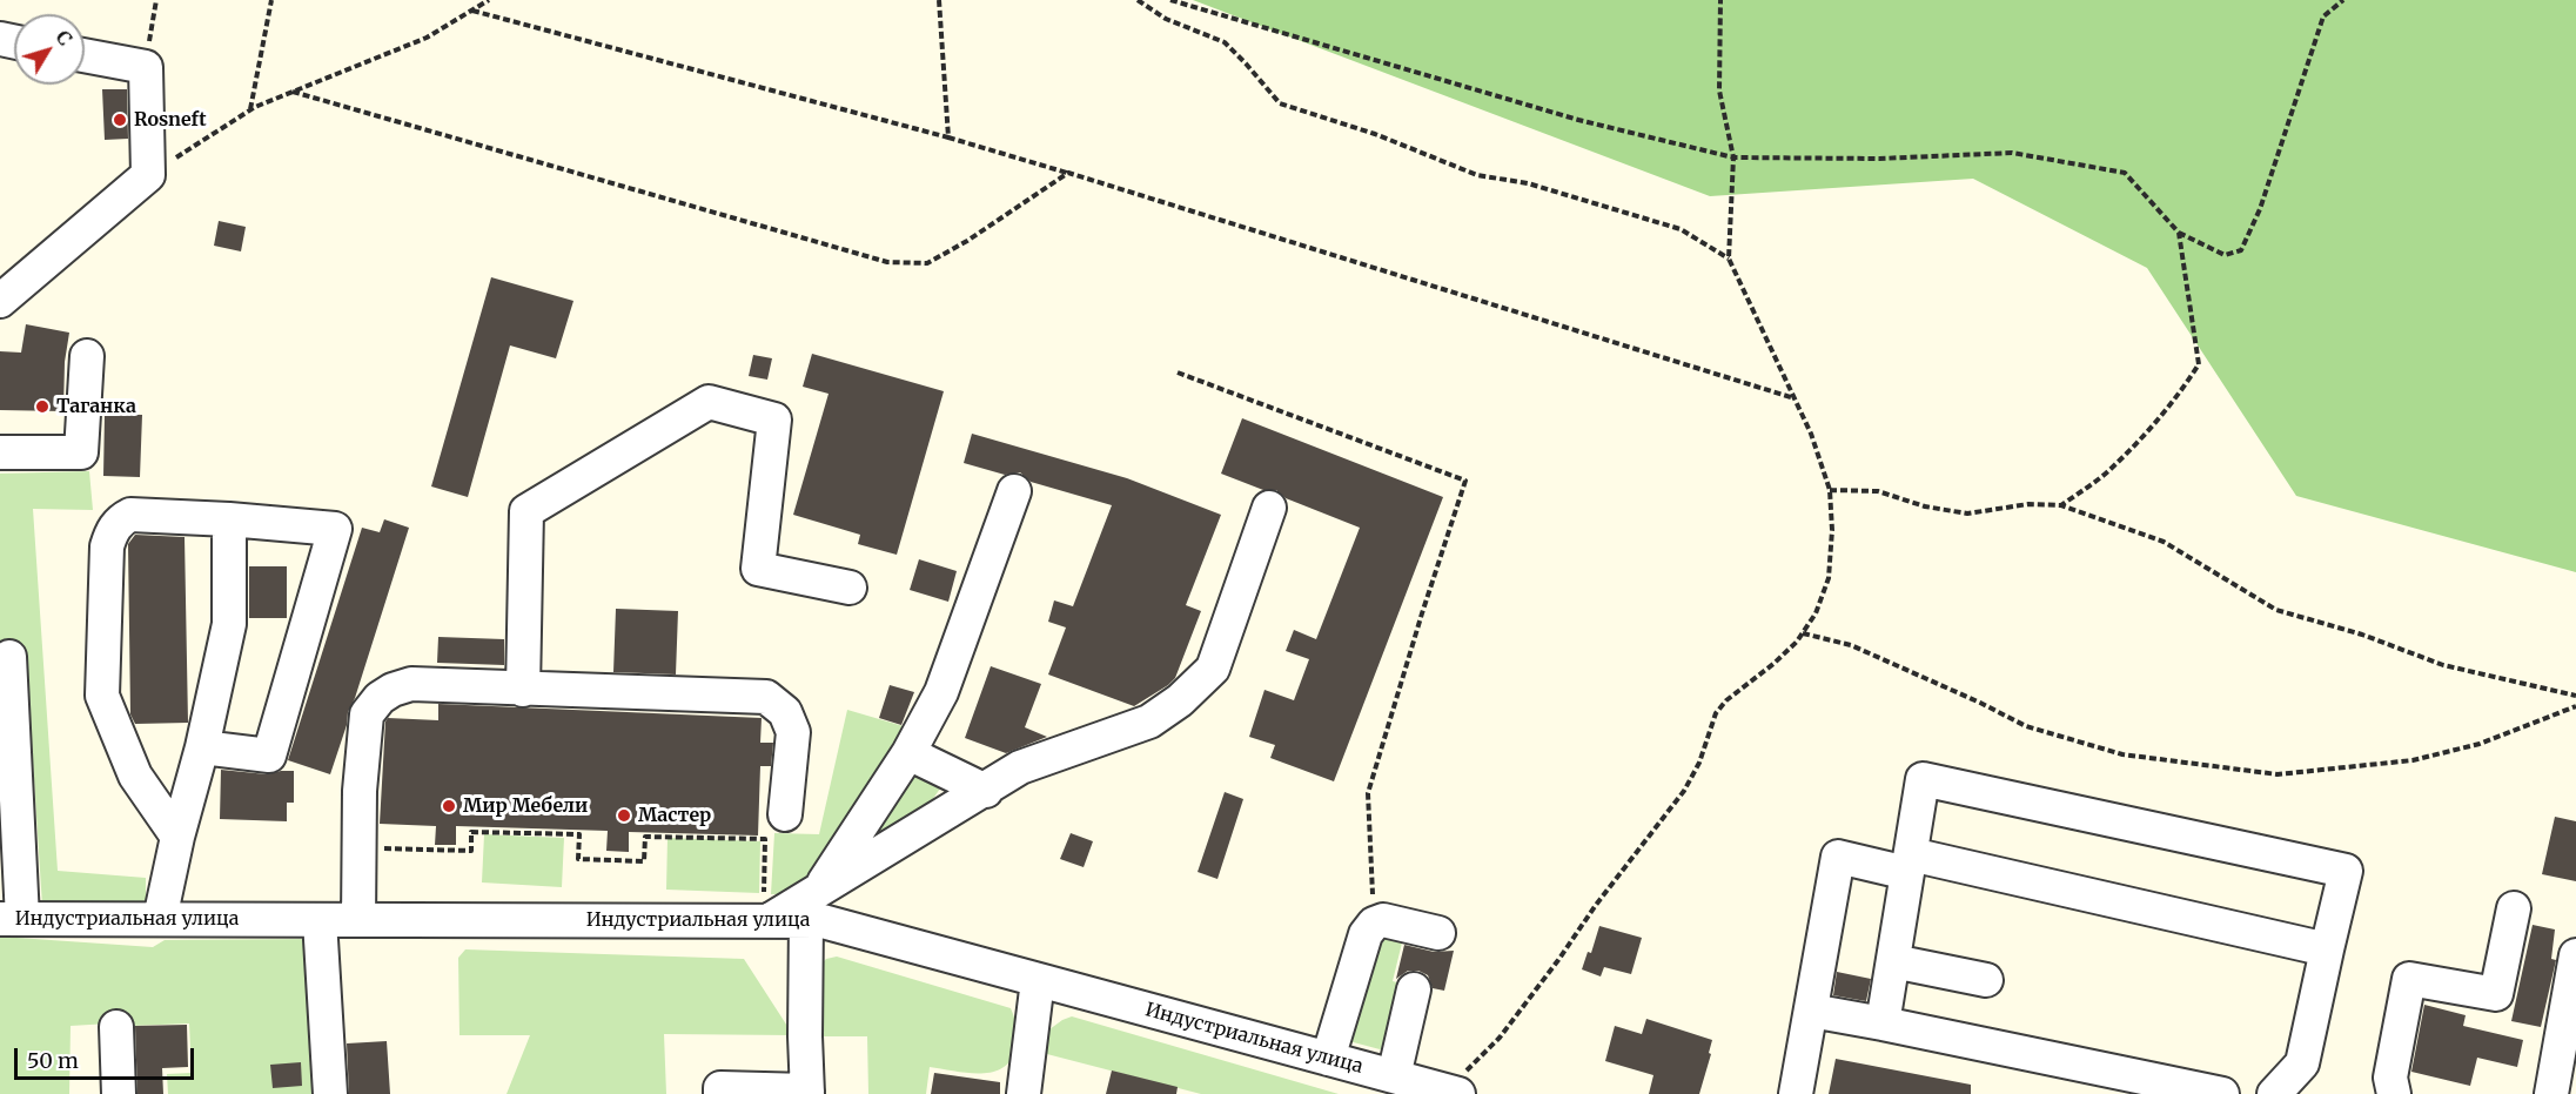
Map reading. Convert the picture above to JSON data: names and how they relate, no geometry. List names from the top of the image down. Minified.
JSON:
{"streets":{"street":["Индустриальная улица"]},"places":["Rosneft","Таганка","Мир Мебели","Мастер"],"scale_bar":"50 m","north":"top right"}
